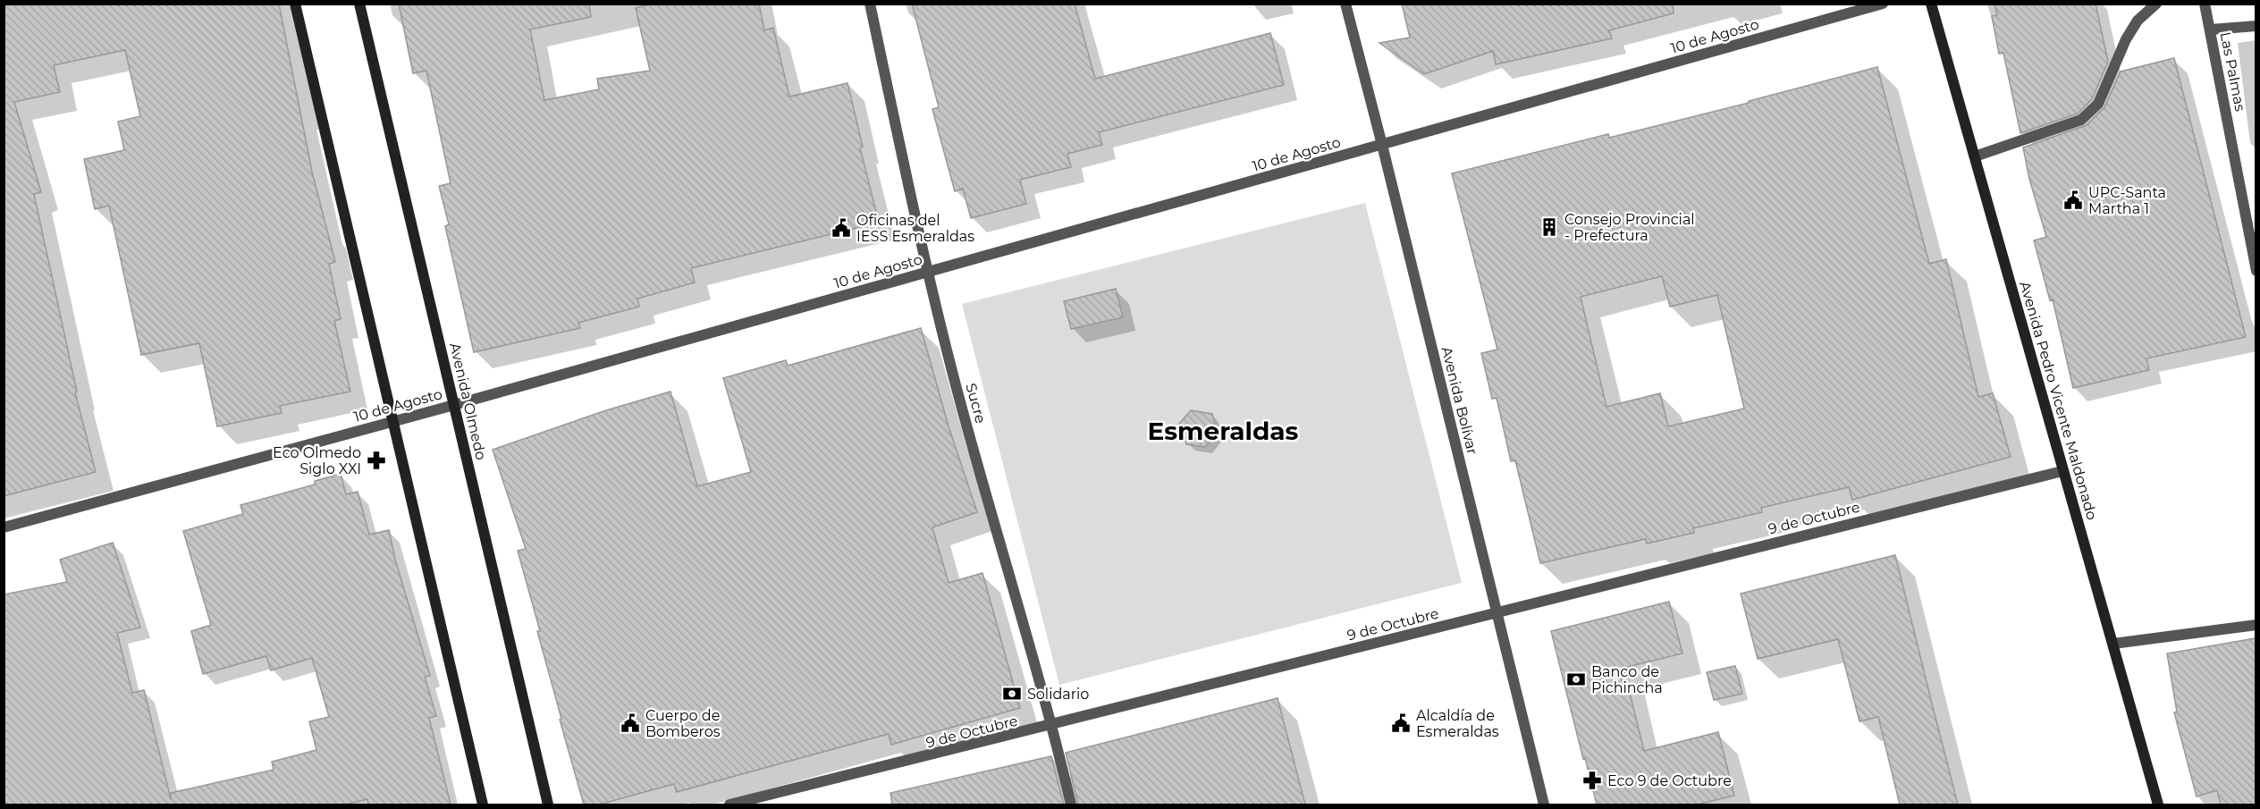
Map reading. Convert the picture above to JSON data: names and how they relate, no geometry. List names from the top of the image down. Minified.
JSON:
{"streets":{"street":["10 de Agosto","Las Palmas","Avenida Bolívar","Avenida Pedro Vicente Maldonado","Avenida Olmedo","Sucre","9 de Octubre"]},"crossings":[["10 de Agosto","Avenida Bolívar"],["10 de Agosto","Avenida Olmedo"],["10 de Agosto","Sucre"],["Avenida Bolívar","9 de Octubre"],["Avenida Pedro Vicente Maldonado","9 de Octubre"],["Sucre","9 de Octubre"]],"districts":["Esmeraldas"],"places":{"public building":["UPC-Santa Martha 1","Oficinas del IESS Esmeraldas","Cuerpo de Bomberos","Alcaldía de Esmeraldas"],"building":["Consejo Provincial - Prefectura"],"pharmacy":["Eco Olmedo Siglo XXI","Eco 9 de Octubre"],"bank":["Banco de Pichincha","Solidario"]}}
